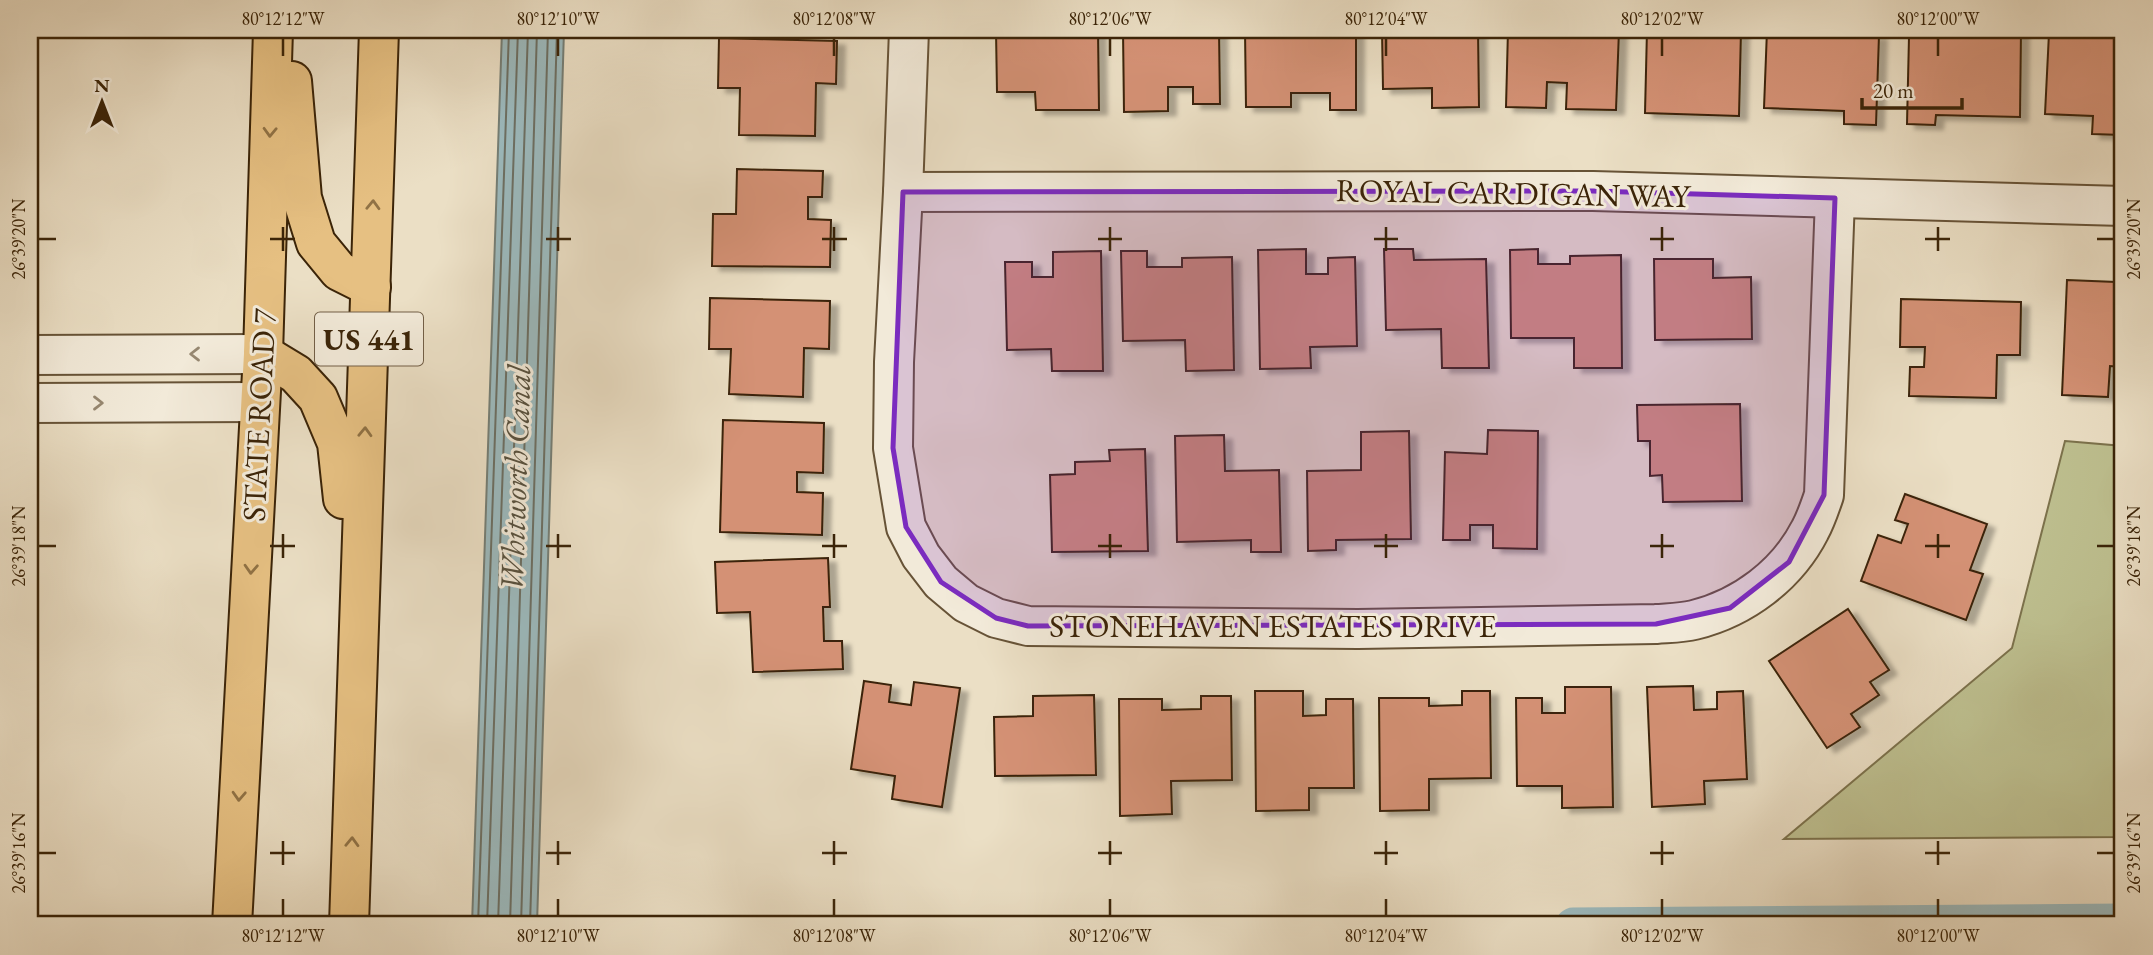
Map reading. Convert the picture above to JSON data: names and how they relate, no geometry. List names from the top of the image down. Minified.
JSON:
{"streets":{"main road":["US 441","STATE ROAD 7"],"street":["ROYAL CARDIGAN WAY","STONEHAVEN ESTATES DRIVE"]},"crossings":[["ROYAL CARDIGAN WAY","STONEHAVEN ESTATES DRIVE"]],"water":["Whitworth Canal"],"scale_bar":"20 m","north":"top","coordinates":["80°12'12\"W","80°12'10\"W","80°12'08\"W","80°12'06\"W","80°12'04\"W","80°12'02\"W","80°12'00\"W","26°39'20\"N","26°39'18\"N","26°39'16\"N"]}
